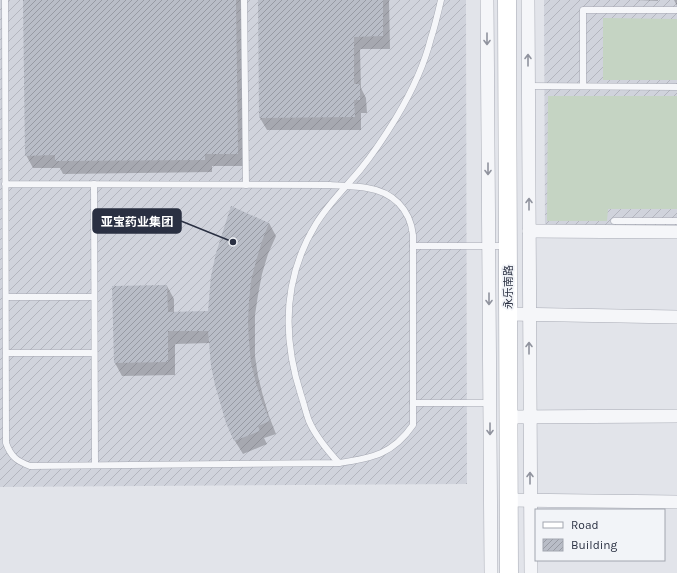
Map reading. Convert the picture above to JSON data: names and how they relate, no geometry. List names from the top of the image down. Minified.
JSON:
{"streets":{"main road":["永乐南路"]},"places":["亚宝药业集团"],"legend":["Road","Building"]}
